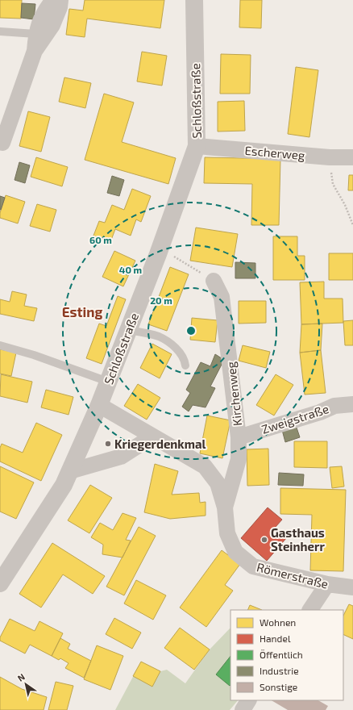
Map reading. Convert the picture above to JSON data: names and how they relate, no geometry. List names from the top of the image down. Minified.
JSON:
{"streets":{"street":["Schloßstraße","Escherweg","Kirchenweg","Zweigstraße","Römerstraße"]},"crossings":[["Schloßstraße","Escherweg"],["Schloßstraße","Römerstraße"],["Kirchenweg","Zweigstraße"],["Kirchenweg","Römerstraße"]],"districts":["Esting"],"places":["Kriegerdenkmal","Gasthaus Steinherr"],"legend":["Wohnen","Handel","Öffentlich","Industrie","Sonstige"],"north":"top left","rings":["60 m","40 m","20 m"]}
